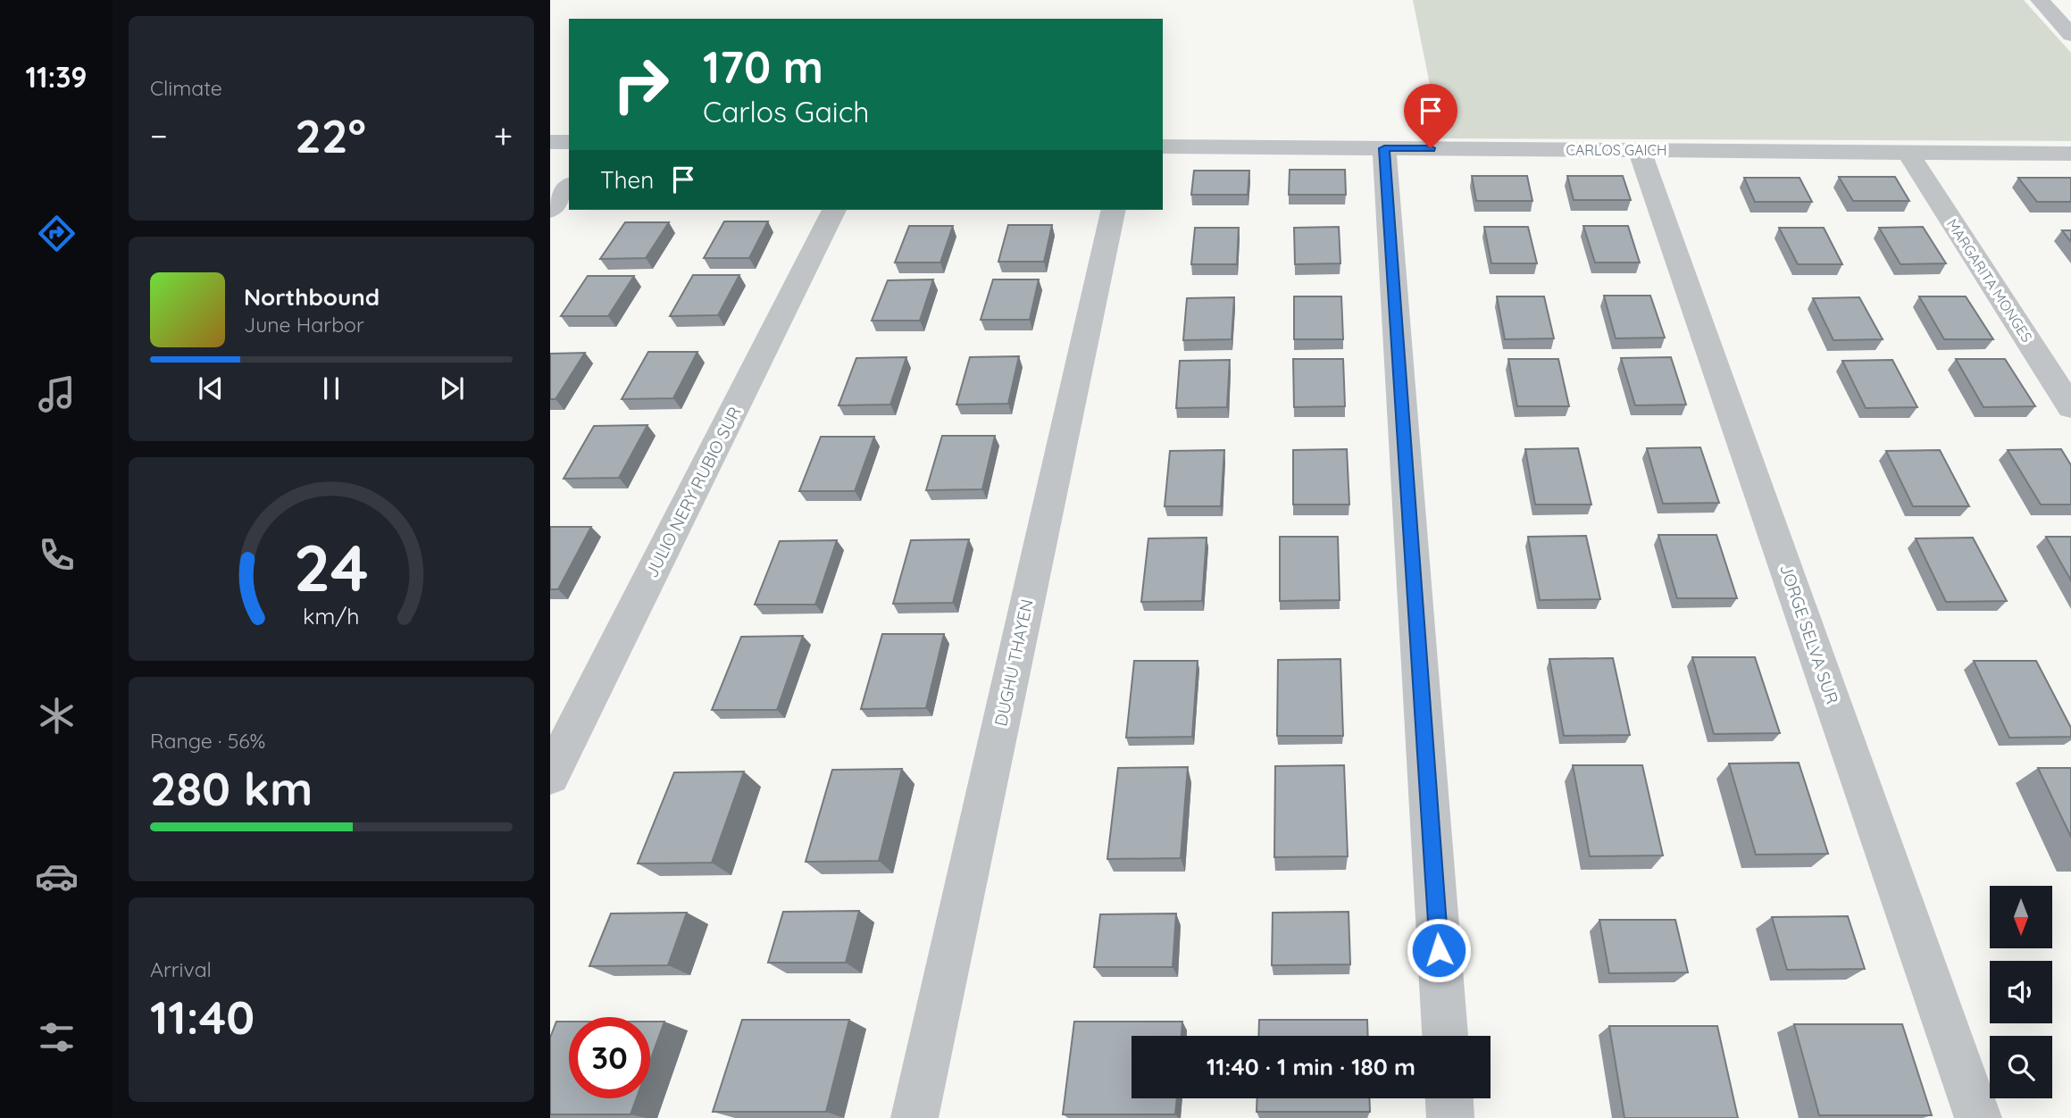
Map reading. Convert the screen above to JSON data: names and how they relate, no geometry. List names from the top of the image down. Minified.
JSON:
{"streets":{"street":["CARLOS GAICH","MARGARITA MONGES","JULIO NERY RUBIO SUR","JORGE SELVA SUR","DUGHU THAYEN"]},"crossings":[["CARLOS GAICH","MARGARITA MONGES"],["CARLOS GAICH","JORGE SELVA SUR"]],"north":"bottom","page":{"tabs":"11:39","tile":["Climate",["Range · 56%","280 km"],["Arrival","11:40"]],"turn":["170 m","Carlos Gaich"],"heat":["−","22°","+"],"then":"Then","song":["Northbound","June Harbor"],"limit":"30","trip":"11:40 · 1 min · 180 m","gauge":["24","km/h"]}}
